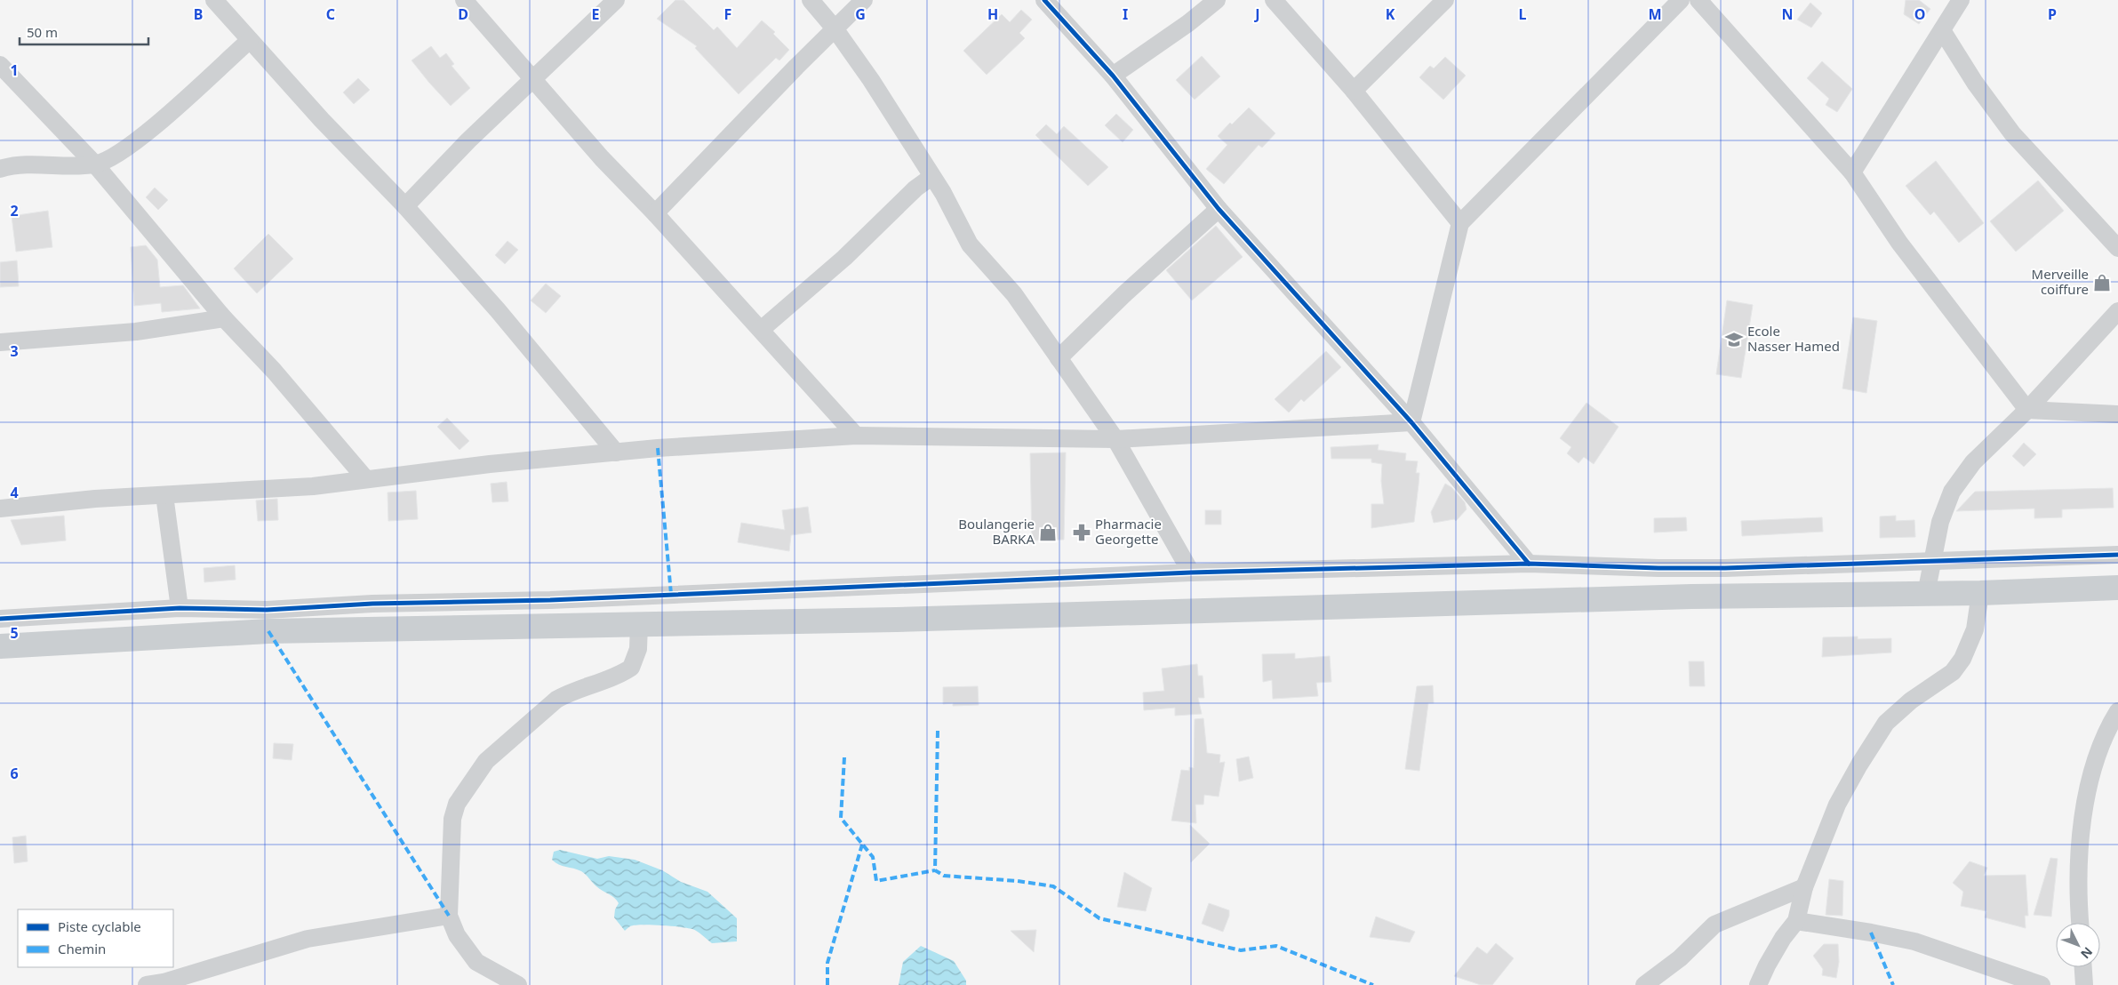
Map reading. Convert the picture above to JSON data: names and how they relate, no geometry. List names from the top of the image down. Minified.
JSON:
{"places":{"shop":["Merveille coiffure","Boulangerie BARKA"],"school or university":["Ecole Nasser Hamed"],"pharmacy":["Pharmacie Georgette"]},"legend":["Piste cyclable","Chemin"],"scale_bar":"50 m","north":"bottom right","grid":{"columns":["B","C","D","E","F","G","H","I","J","K","L","M","N","O","P"],"rows":["1","2","3","4","5","6"]}}
